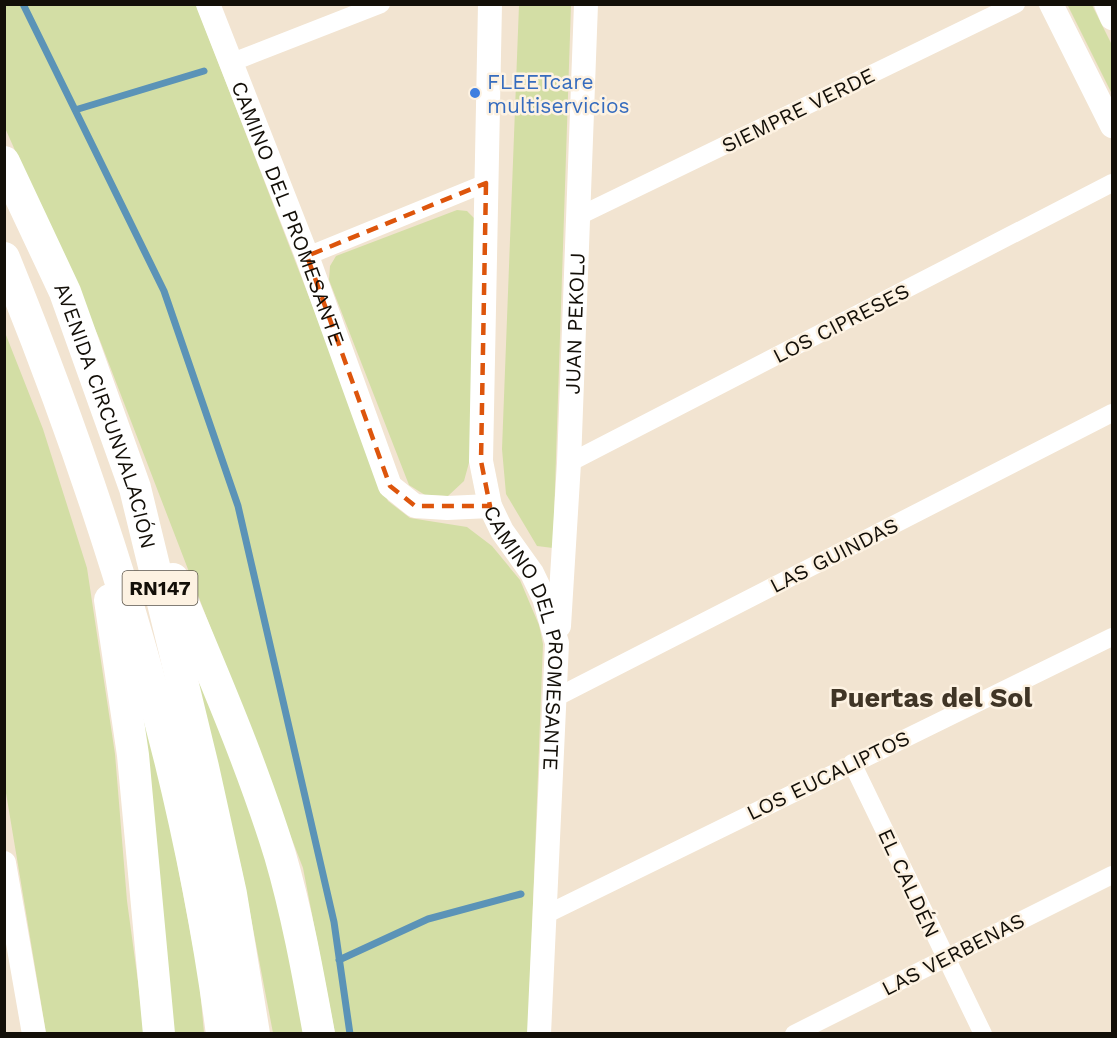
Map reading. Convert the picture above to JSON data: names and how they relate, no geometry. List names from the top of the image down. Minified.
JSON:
{"streets":{"highway":["AVENIDA CIRCUNVALACIÓN","RN147"],"street":["SIEMPRE VERDE","CAMINO DEL PROMESANTE","LOS CIPRESES","JUAN PEKOLJ","LAS GUINDAS","LOS EUCALIPTOS","EL CALDÉN","LAS VERBENAS"]},"crossings":[["SIEMPRE VERDE","JUAN PEKOLJ"],["CAMINO DEL PROMESANTE","JUAN PEKOLJ"],["CAMINO DEL PROMESANTE","LAS GUINDAS"],["CAMINO DEL PROMESANTE","LOS EUCALIPTOS"],["LOS CIPRESES","JUAN PEKOLJ"],["LOS EUCALIPTOS","EL CALDÉN"],["EL CALDÉN","LAS VERBENAS"]],"districts":["Puertas del Sol"],"places":["FLEETcare multiservicios"]}
